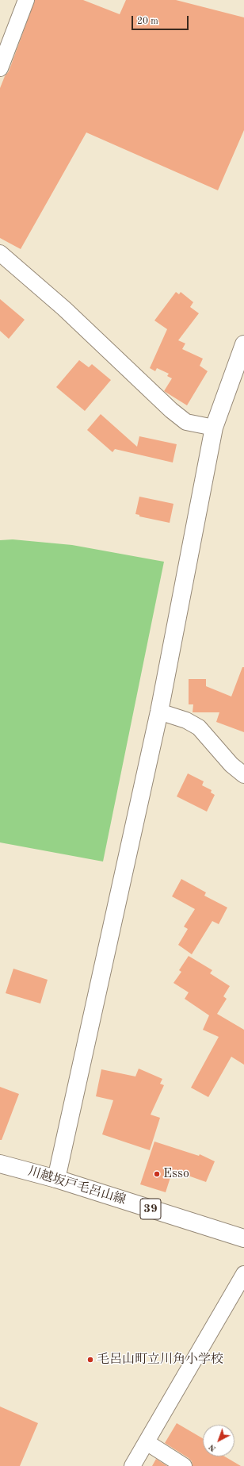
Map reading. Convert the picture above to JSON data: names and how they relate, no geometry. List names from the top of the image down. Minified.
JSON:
{"streets":{"street":["川越坂戸毛呂山線","39"]},"places":["Esso","毛呂山町立川角小学校"],"scale_bar":"20 m","north":"bottom left"}
